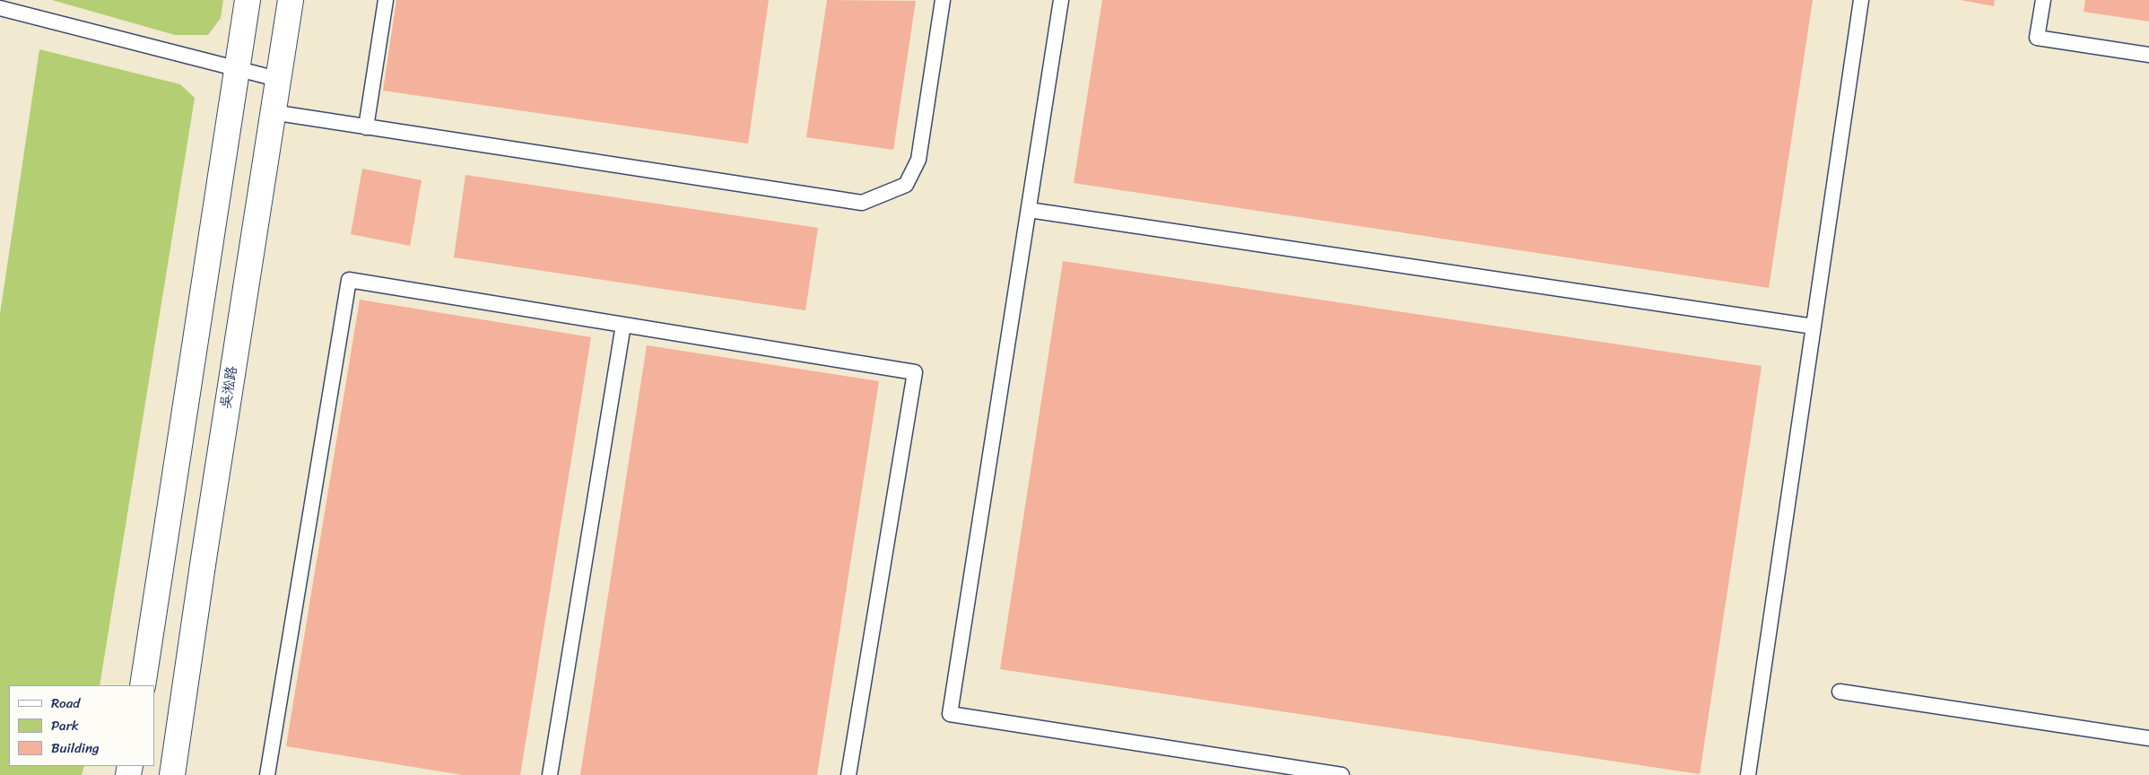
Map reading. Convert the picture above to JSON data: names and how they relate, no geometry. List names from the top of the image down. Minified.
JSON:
{"streets":{"main road":["吴淞路"]},"legend":["Road","Park","Building"]}
